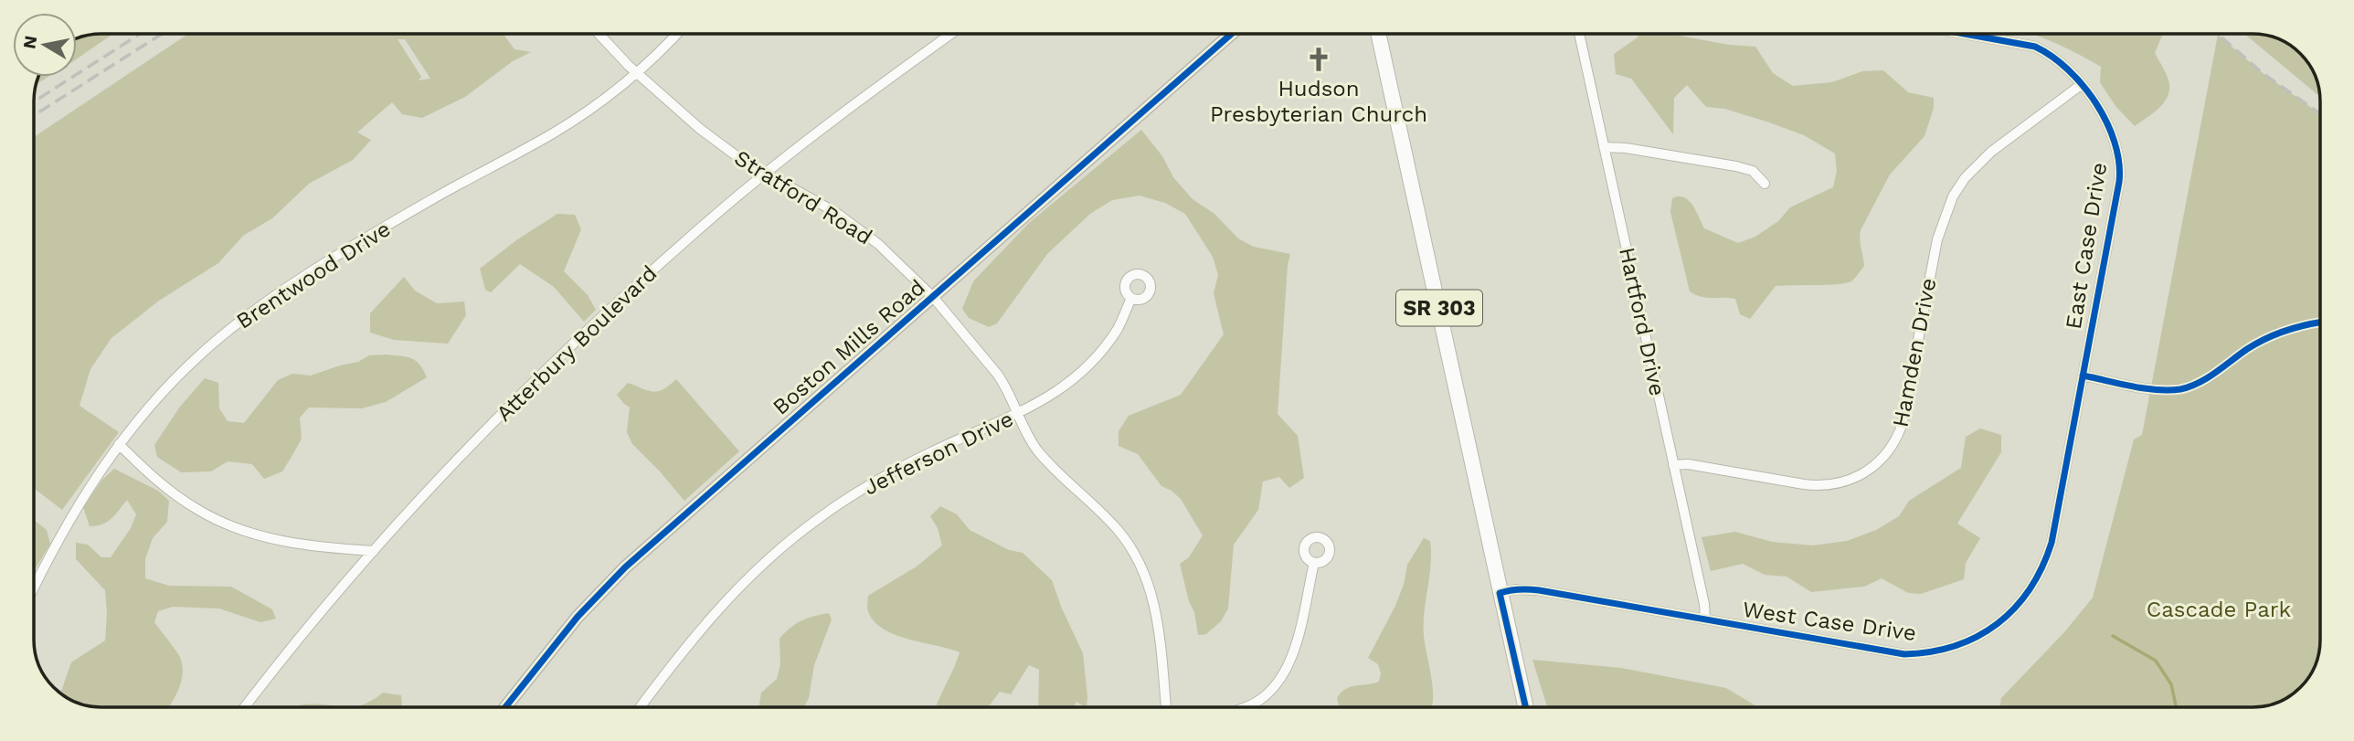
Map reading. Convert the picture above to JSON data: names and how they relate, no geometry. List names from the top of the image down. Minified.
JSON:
{"streets":{"main road":["SR 303"],"street":["Stratford Road","East Case Drive","Brentwood Drive","Hartford Drive","Atterbury Boulevard","Boston Mills Road","Hamden Drive","Jefferson Drive","West Case Drive"]},"crossings":[["Stratford Road","Brentwood Drive"],["Stratford Road","Atterbury Boulevard"],["Stratford Road","Boston Mills Road"],["Stratford Road","Jefferson Drive"],["East Case Drive","Hamden Drive"],["East Case Drive","West Case Drive"],["SR 303","West Case Drive"],["Hartford Drive","Hamden Drive"],["Hartford Drive","West Case Drive"]],"parks":["Cascade Park"],"places":{"church":["Hudson Presbyterian Church"]},"north":"left"}
